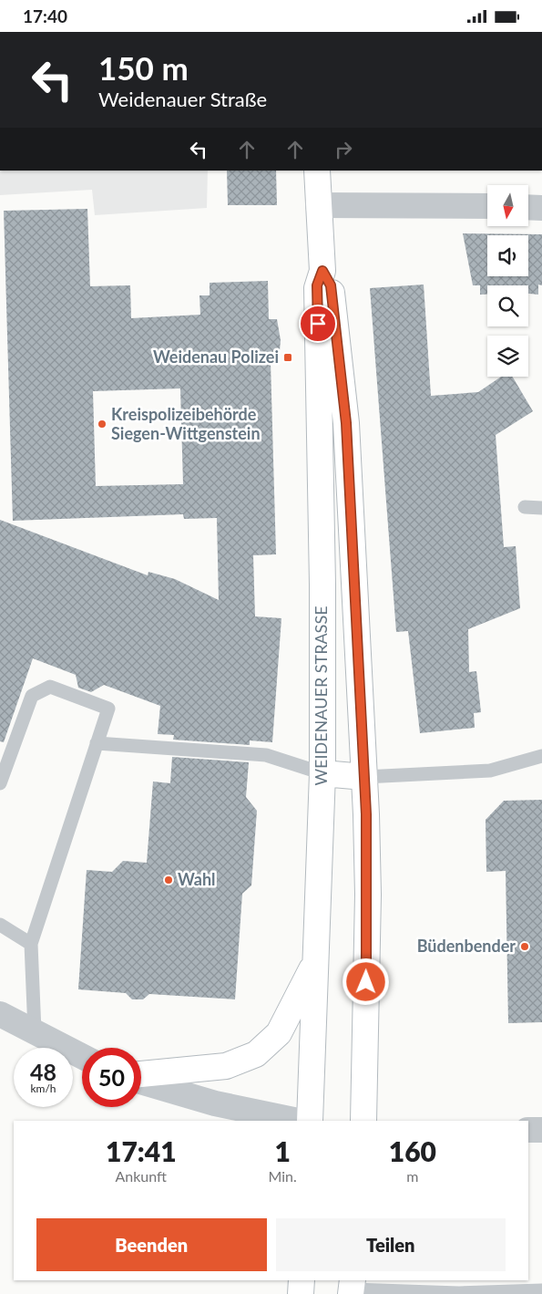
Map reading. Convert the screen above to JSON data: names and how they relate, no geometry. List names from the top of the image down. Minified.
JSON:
{"streets":{"main road":["WEIDENAUER STRASSE"]},"places":{"transit":["Weidenau Polizei"],"other":["Kreispolizeibehörde Siegen-Wittgenstein","Wahl","Büdenbender"]},"north":"bottom","page":{"status":"17:40","turn":["150 m","Weidenauer Straße"],"speed":"48 km/h","limit":"50","eta":["17:41","Ankunft","1","Min.","160","m"],"buttons":["Beenden","Teilen"]}}
